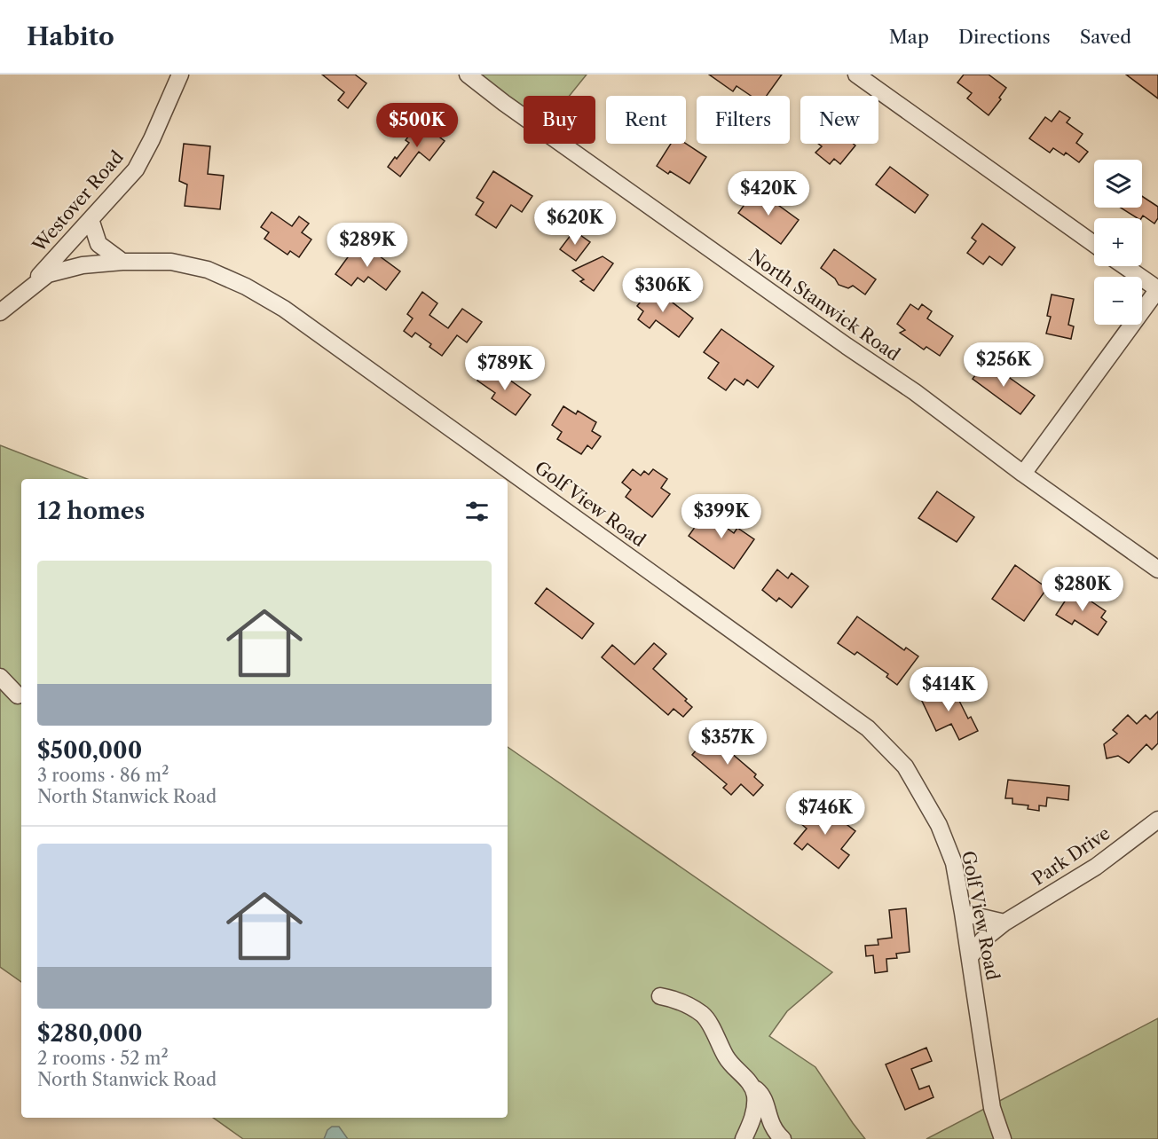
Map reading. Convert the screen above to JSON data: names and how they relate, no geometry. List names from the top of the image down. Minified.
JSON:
{"streets":{"street":["Westover Road","North Stanwick Road","Golf View Road","Park Drive"]},"crossings":[["Westover Road","Golf View Road"],["Golf View Road","Park Drive"]],"page":{"header":"Habito","nav":["Map","Directions","Saved"],"chip":["Buy","Rent","Filters","New"],"price":["$500K","$420K","$620K","$289K","$306K","$256K","$789K","$399K","$280K","$414K","$357K","$746K"],"map_buttons":["+","−"],"heading":"12 homes","list":[{"name":"$500,000","note":"3 rooms · 86 m² · North Stanwick Road"},{"name":"$280,000","note":"2 rooms · 52 m² · North Stanwick Road"}]}}
